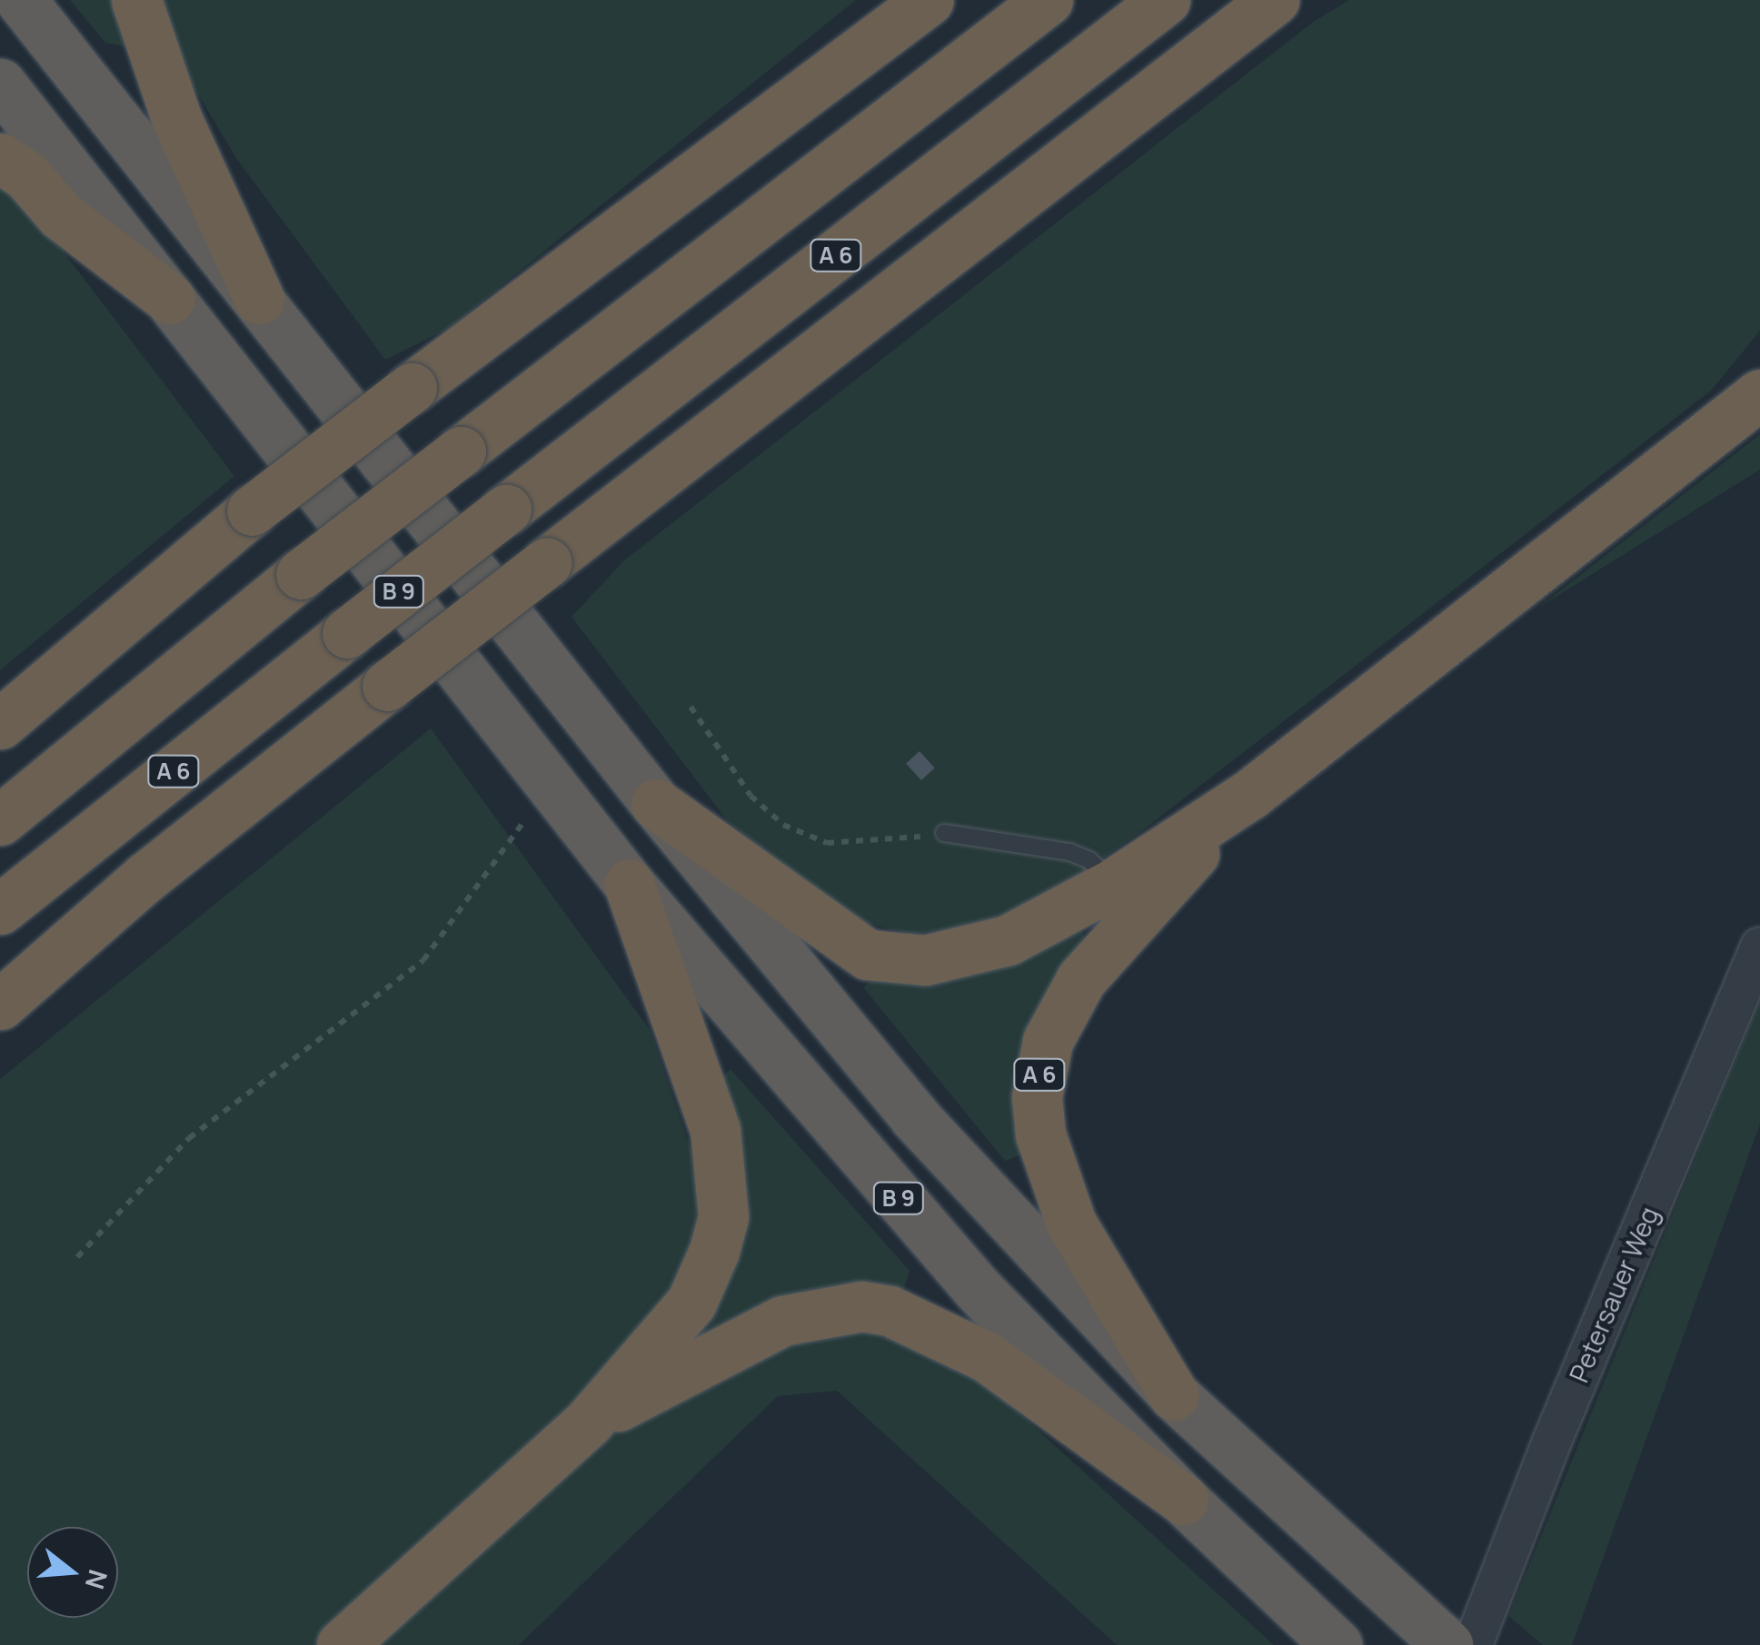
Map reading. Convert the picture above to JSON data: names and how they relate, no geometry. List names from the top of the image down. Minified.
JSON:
{"streets":{"highway":["A 6","B 9"],"street":["Petersauer Weg"]},"crossings":[["A 6","B 9"]],"north":"right"}
